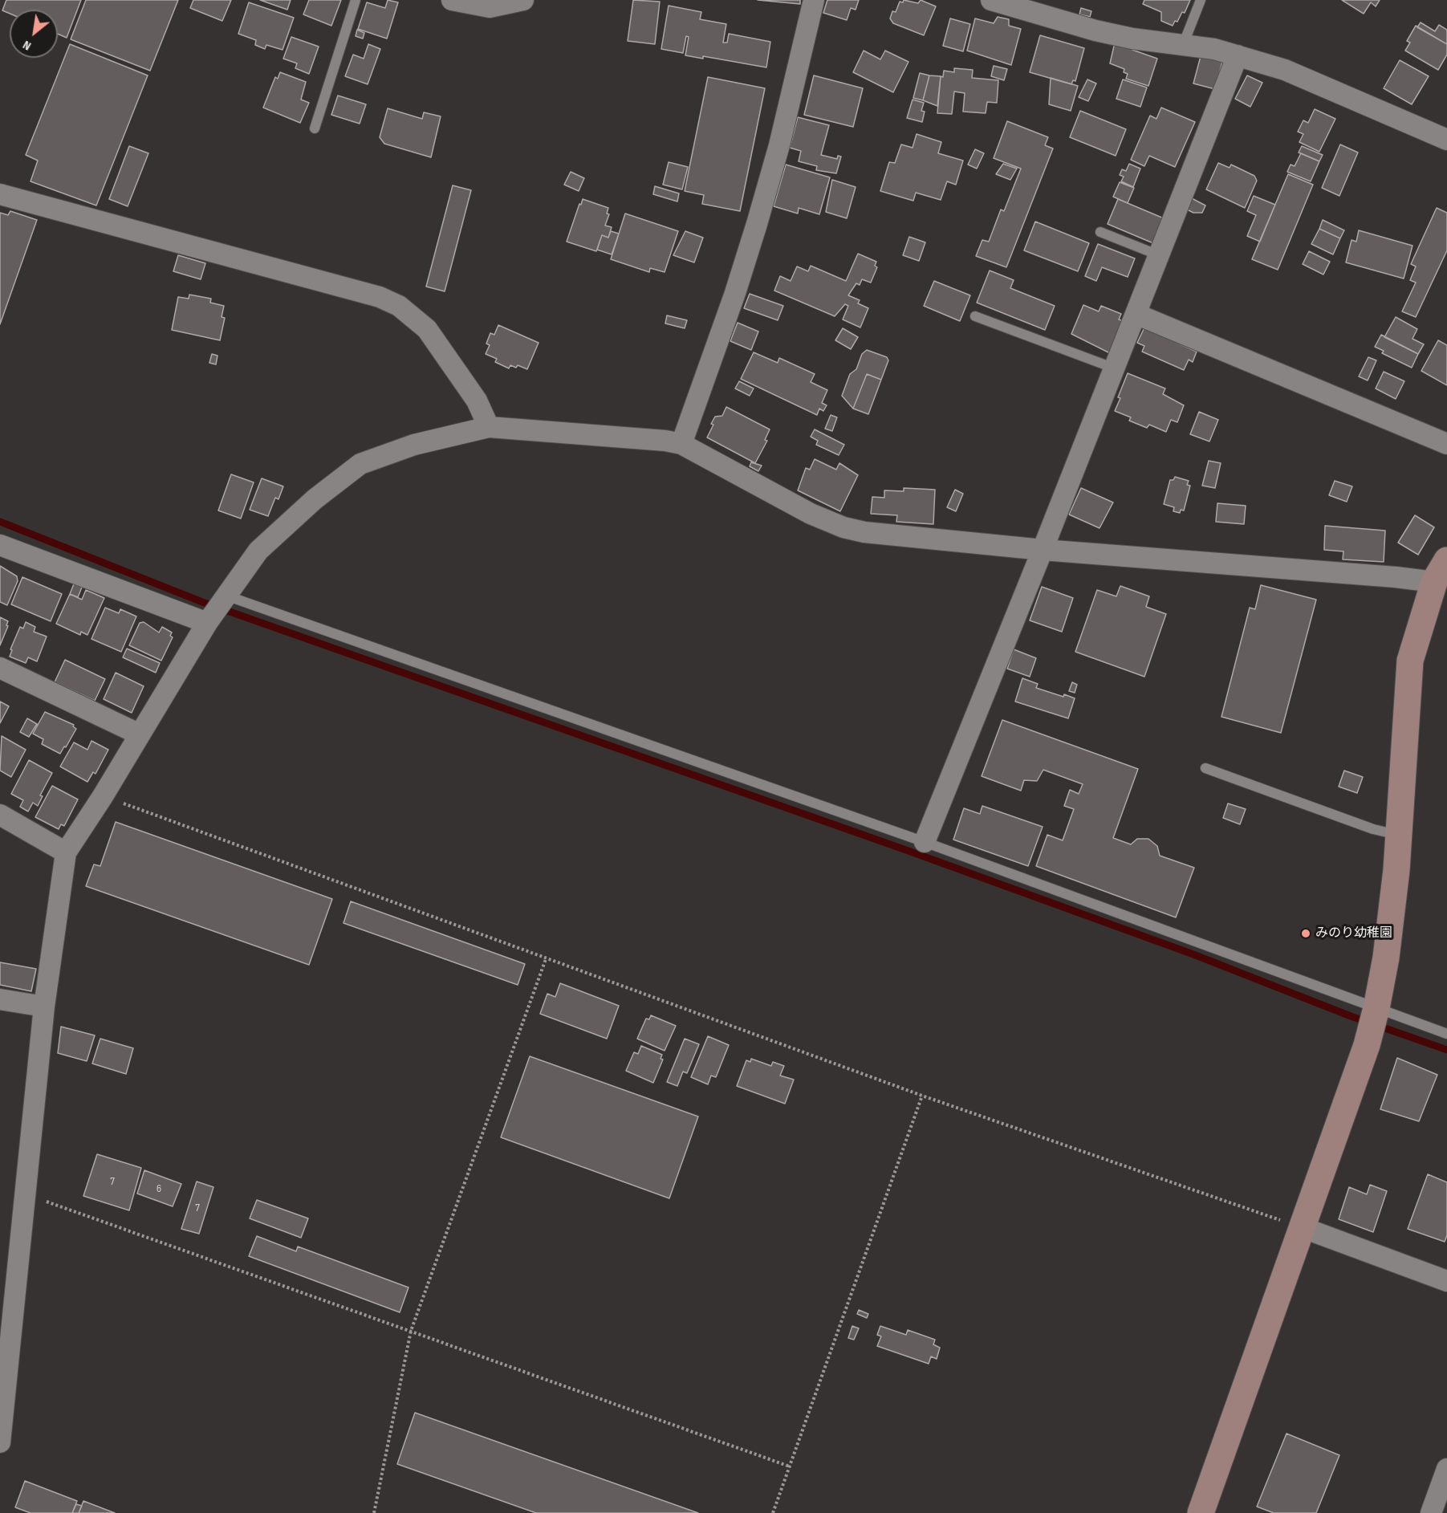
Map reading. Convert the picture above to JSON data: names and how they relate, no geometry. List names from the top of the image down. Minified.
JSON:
{"places":["みのり幼稚園"],"house_numbers":["7","6","7"],"north":"bottom left"}
